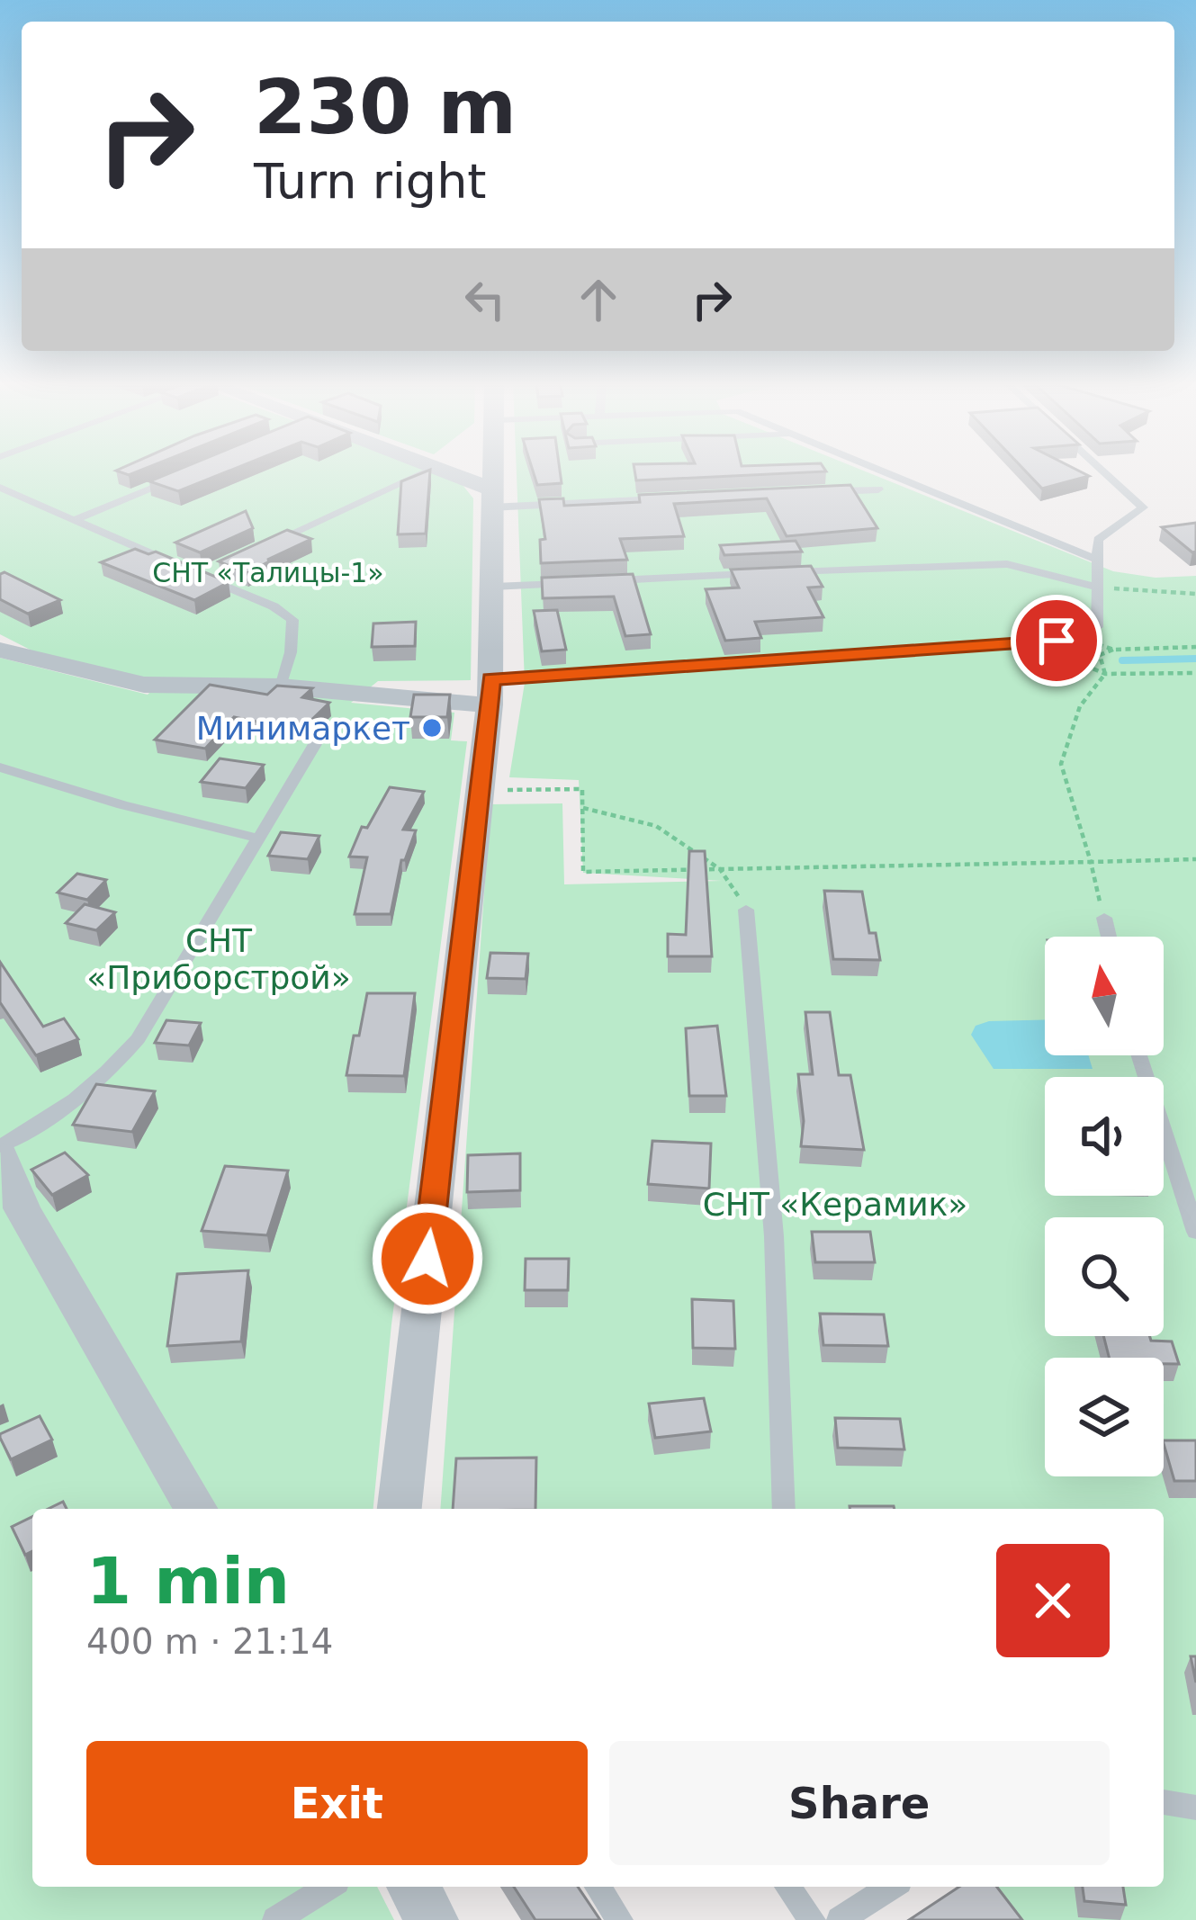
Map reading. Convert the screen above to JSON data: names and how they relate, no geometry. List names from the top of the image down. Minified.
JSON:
{"parks":["СНТ «Талицы-1»","СНТ «Приборстрой»","СНТ «Керамик»"],"places":["Минимаркет"],"north":"top","page":{"turn":["230 m","Turn right"],"heading":["1 min","400 m · 21:14"],"buttons":["Exit","Share"]}}
